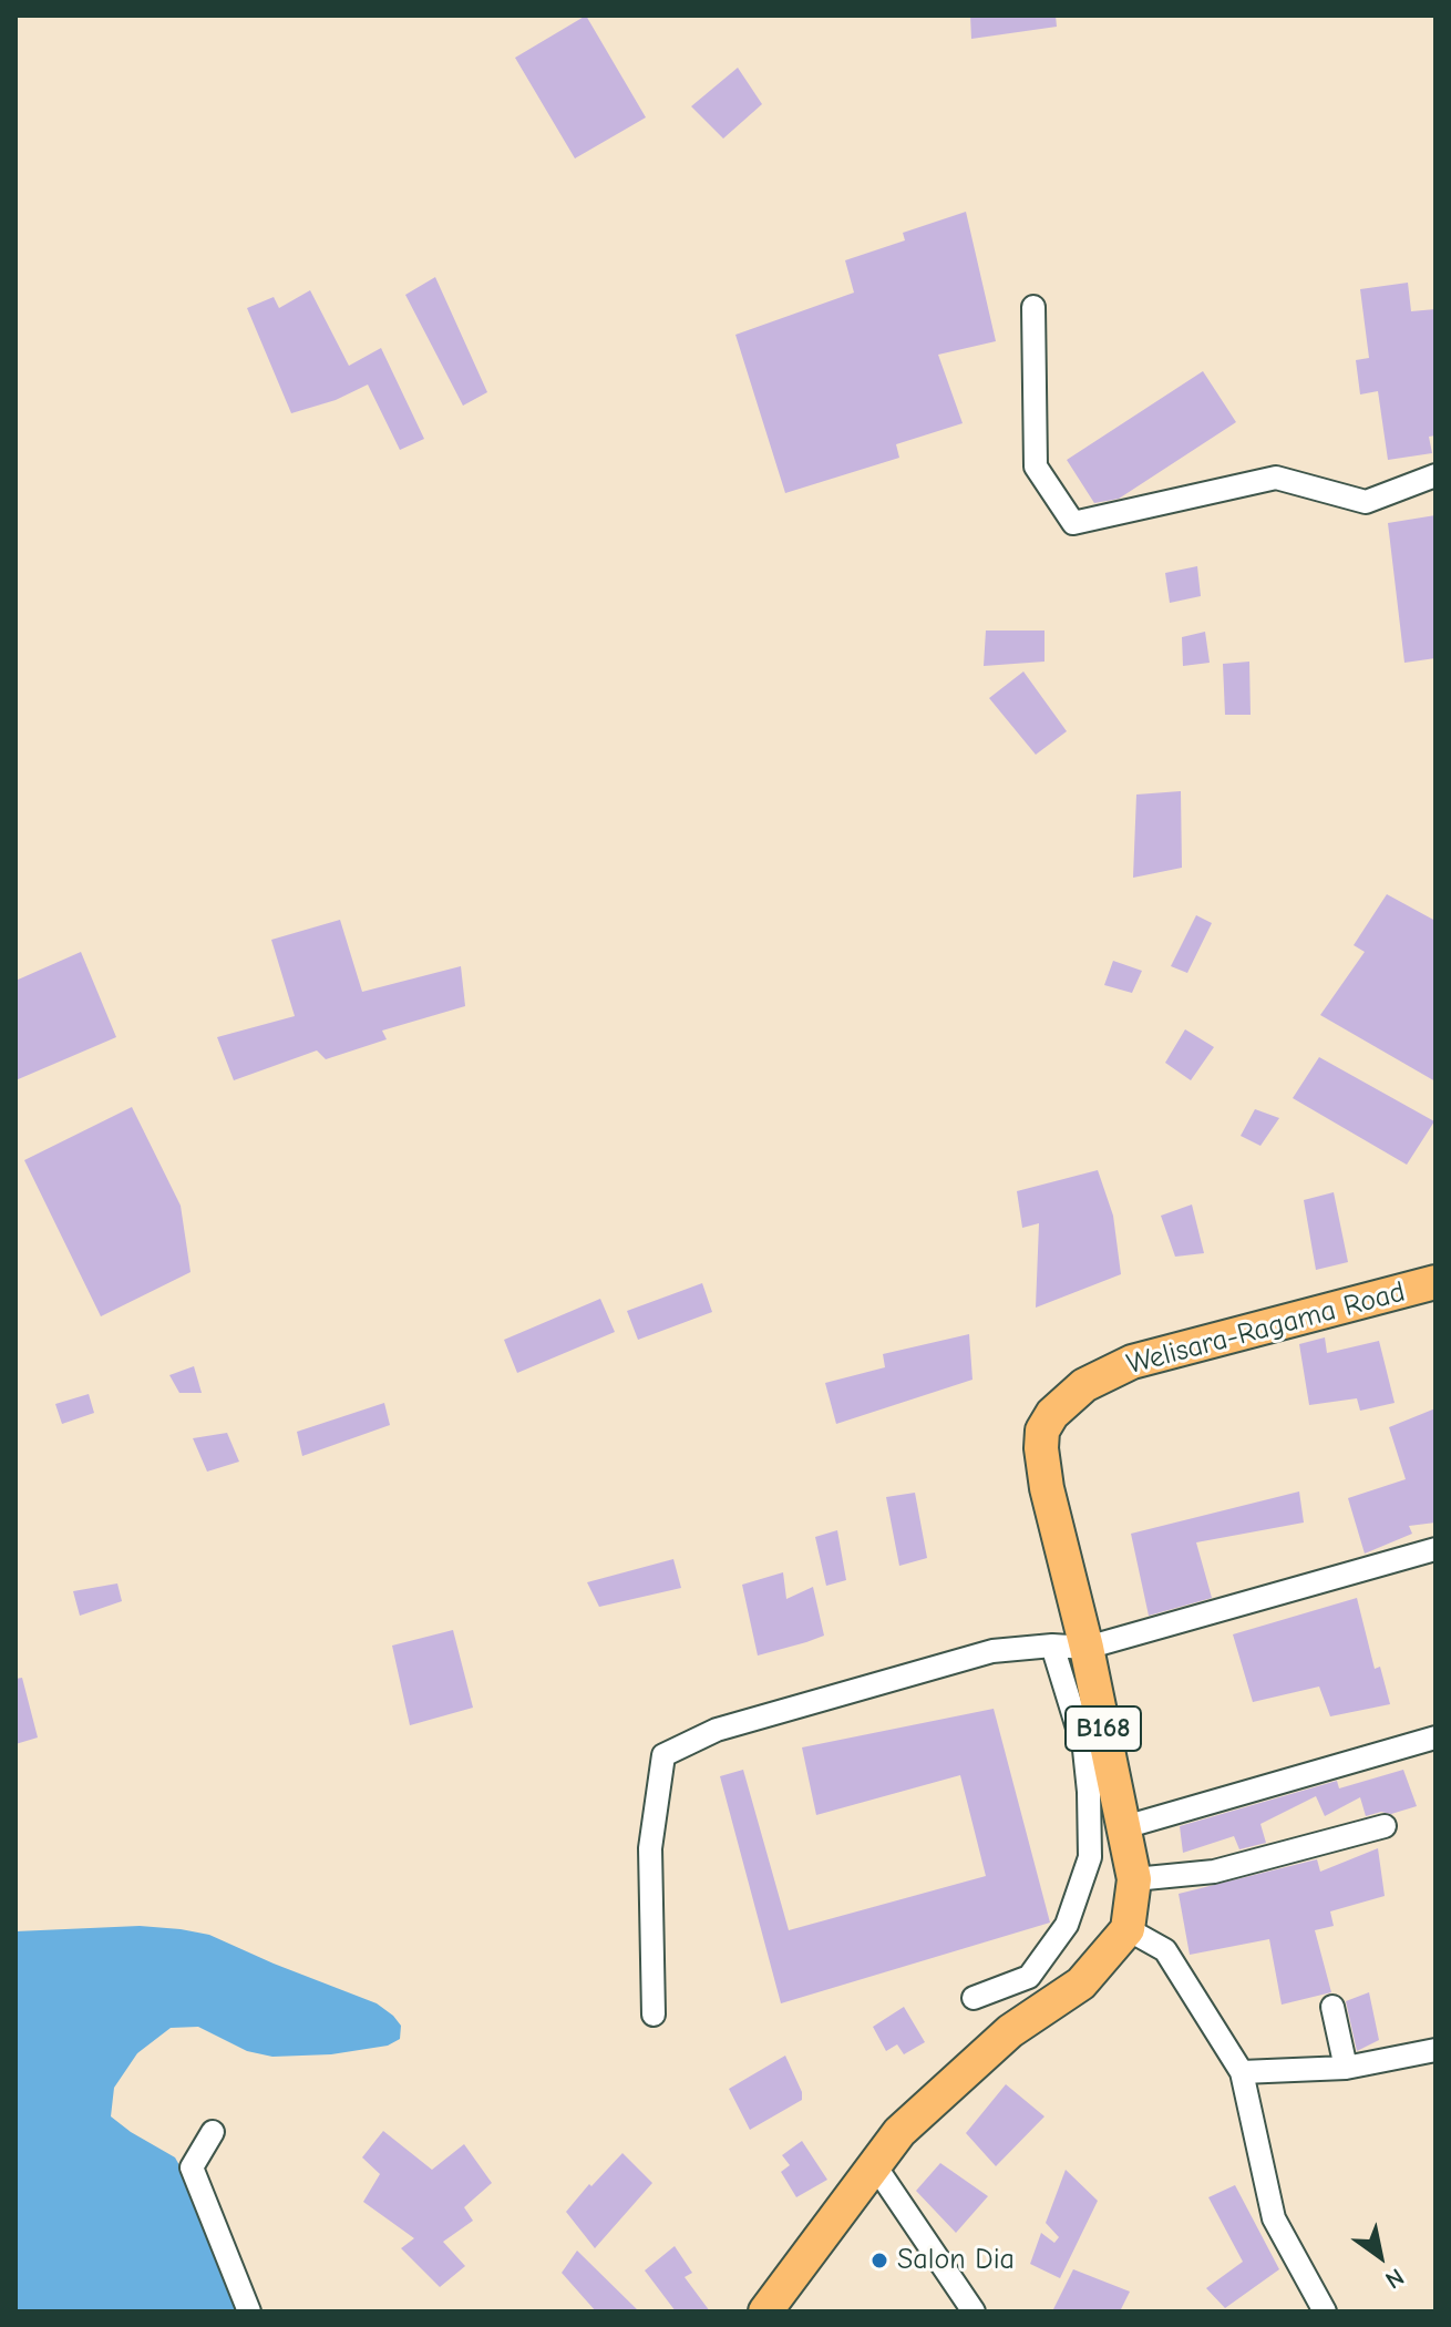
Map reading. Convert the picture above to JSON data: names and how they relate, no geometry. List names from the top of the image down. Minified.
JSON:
{"streets":{"main road":["Welisara-Ragama Road","B168"]},"places":["Salon Dia"],"north":"bottom right"}
